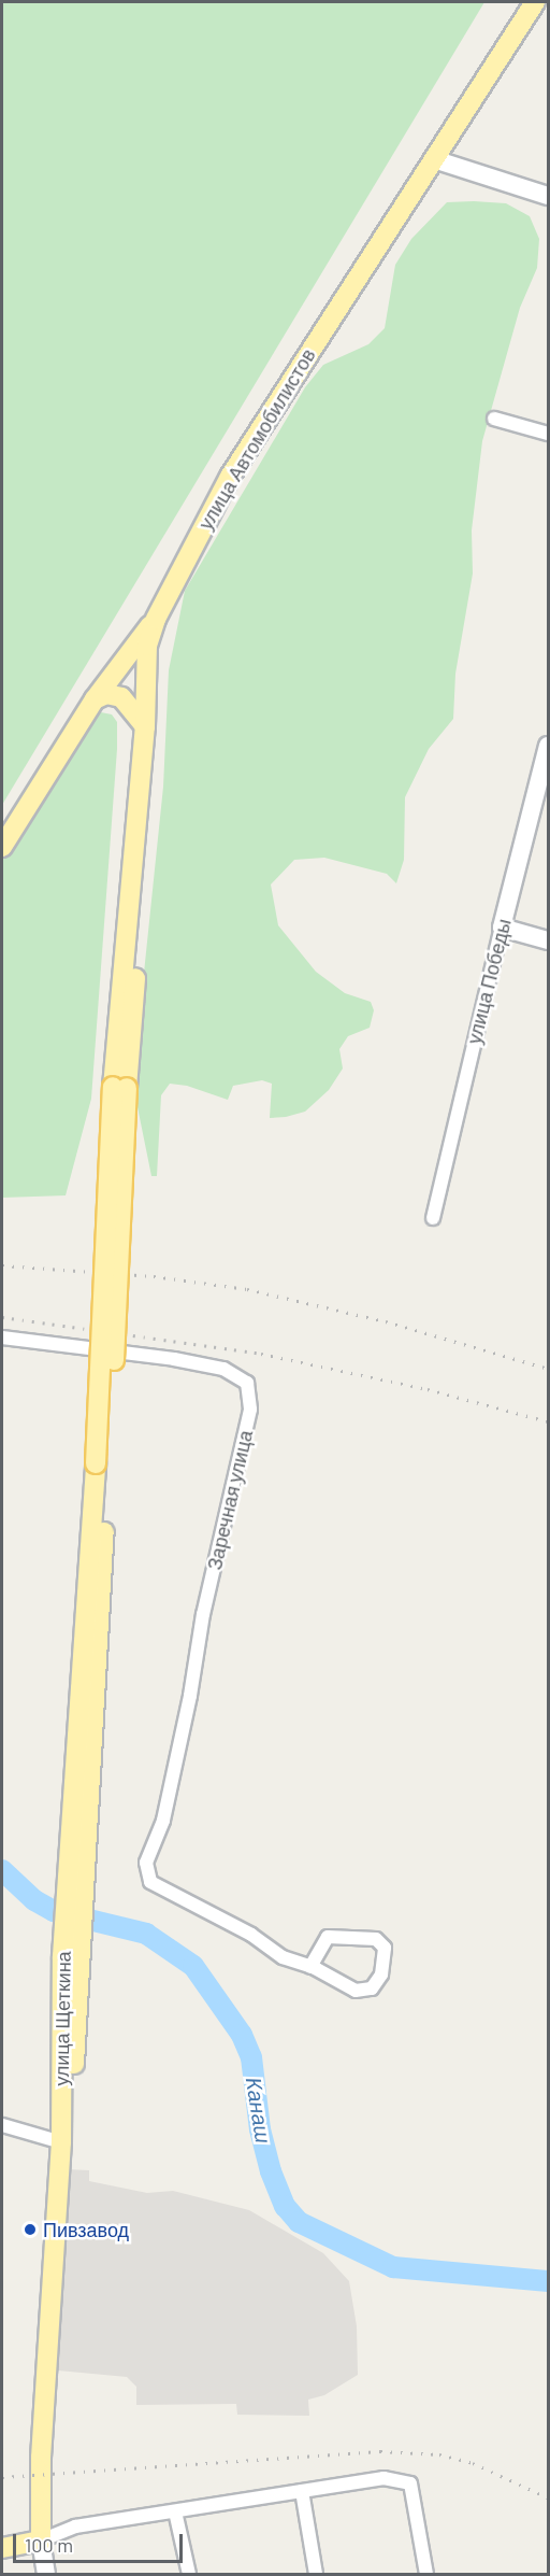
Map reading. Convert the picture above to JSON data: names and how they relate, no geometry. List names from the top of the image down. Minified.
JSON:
{"streets":{"main road":["улица Автомобилистов","улица Щеткина"],"street":["улица Победы","Заречная улица"]},"crossings":[["улица Автомобилистов","улица Щеткина"]],"water":["Канаш"],"places":["Пивзавод"],"scale_bar":"100 m"}
